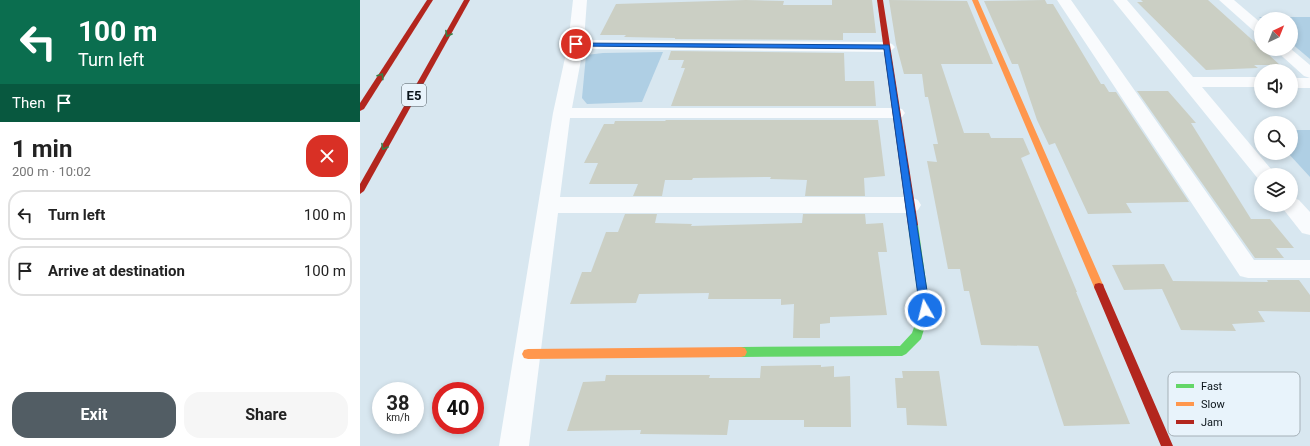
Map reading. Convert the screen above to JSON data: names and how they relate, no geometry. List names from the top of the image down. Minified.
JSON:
{"streets":{"main road":["E5"]},"legend":["Fast","Slow","Jam"],"north":"top right","page":{"turn":["100 m","Turn left"],"then":"Then","heading":["1 min","200 m · 10:02"],"list":[{"name":"Turn left","value":"100 m"},{"name":"Arrive at destination","value":"100 m"}],"speed":"38 km/h","limit":"40","buttons":["Exit","Share"]}}
